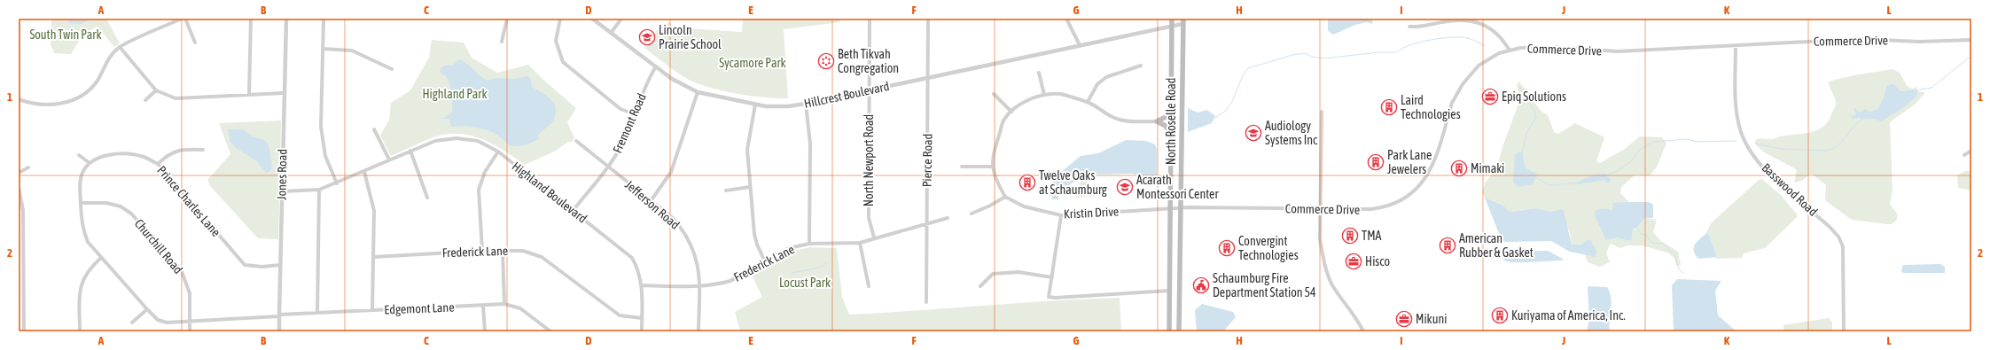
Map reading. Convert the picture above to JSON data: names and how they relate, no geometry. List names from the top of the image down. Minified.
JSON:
{"streets":{"main road":["North Roselle Road"],"street":["Commerce Drive","Hillcrest Boulevard","Fremont Road","North Newport Road","Pierce Road","Jones Road","Basswood Road","Highland Boulevard","Prince Charles Lane","Jefferson Road","Kristin Drive","Churchill Road","Frederick Lane","Edgemont Lane"]},"crossings":[["Commerce Drive","North Roselle Road"],["Commerce Drive","Basswood Road"],["Commerce Drive","Kristin Drive"],["Hillcrest Boulevard","North Roselle Road"],["Hillcrest Boulevard","Fremont Road"],["Hillcrest Boulevard","North Newport Road"],["Hillcrest Boulevard","Pierce Road"],["North Roselle Road","Kristin Drive"],["Fremont Road","Highland Boulevard"],["Fremont Road","Jefferson Road"],["North Newport Road","Frederick Lane"],["Pierce Road","Frederick Lane"],["Jones Road","Highland Boulevard"],["Jones Road","Prince Charles Lane"],["Jones Road","Edgemont Lane"],["Highland Boulevard","Frederick Lane"],["Prince Charles Lane","Edgemont Lane"],["Jefferson Road","Frederick Lane"],["Churchill Road","Edgemont Lane"]],"parks":["South Twin Park","Sycamore Park","Highland Park","Locust Park"],"places":{"school or university":["Lincoln Prairie School","Audiology Systems Inc","Acarath Montessori Center"],"synagogue":["Beth Tikvah Congregation"],"office":["Epiq Solutions","Hisco","Mikuni"],"building":["Laird Technologies","Park Lane Jewelers","Mimaki","Twelve Oaks at Schaumburg","TMA","American Rubber & Gasket","Convergint Technologies","Kuriyama of America, Inc."],"public building":["Schaumburg Fire Department Station 54"]},"grid":{"columns":["A","B","C","D","E","F","G","H","I","J","K","L"],"rows":["1","2"]}}
